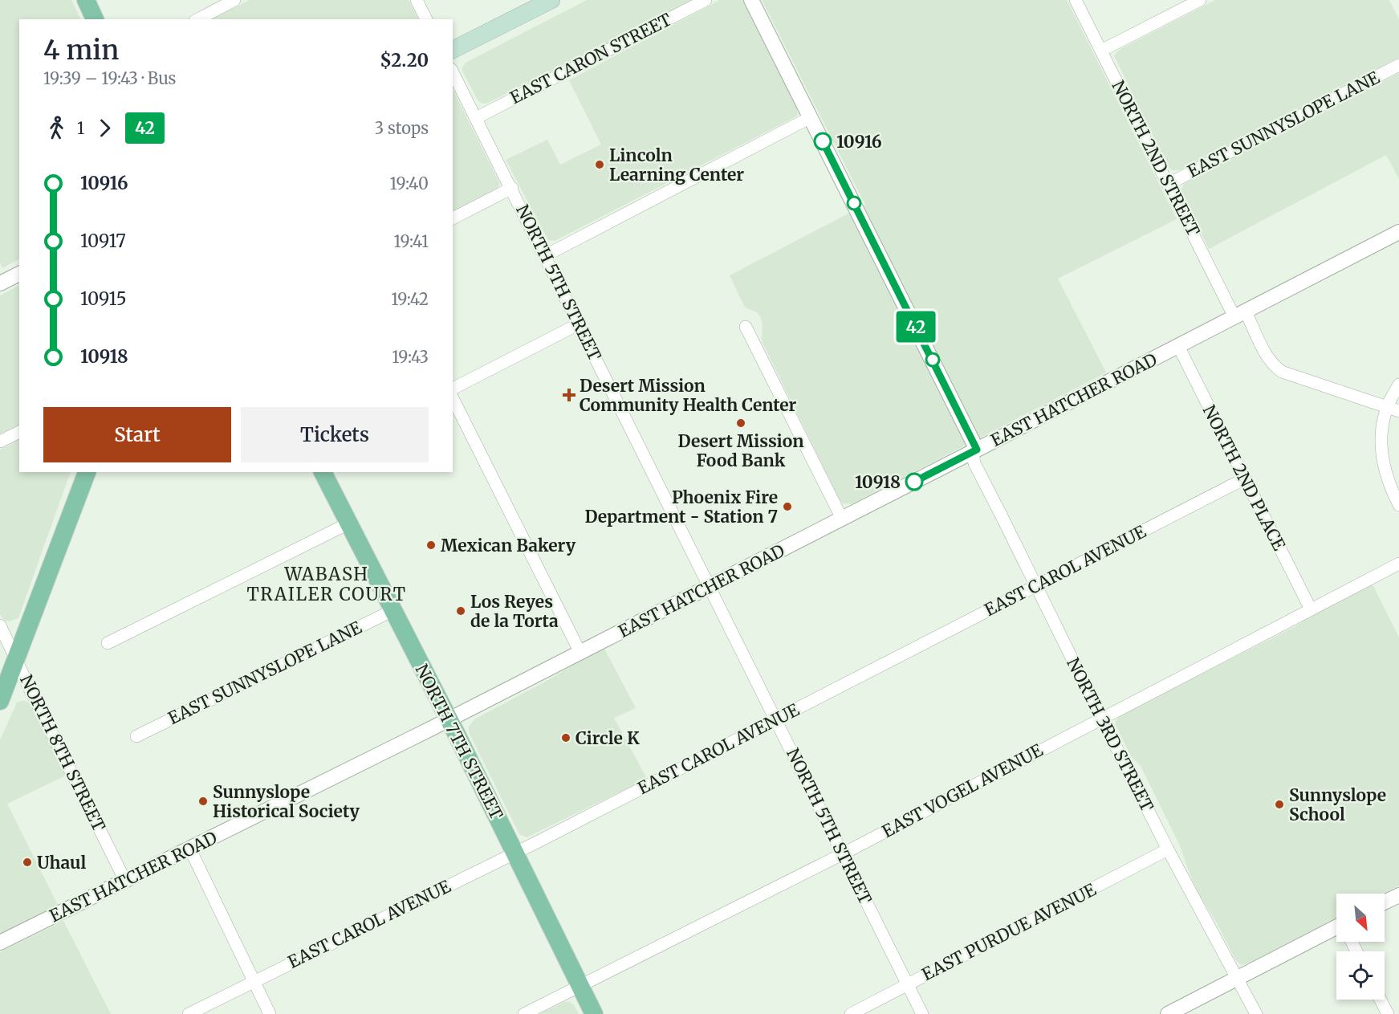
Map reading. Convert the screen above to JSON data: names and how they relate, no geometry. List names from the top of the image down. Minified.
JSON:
{"streets":{"main road":["NORTH 7TH STREET"],"street":["EAST CARON STREET","EAST SUNNYSLOPE LANE","NORTH 2ND STREET","NORTH 5TH STREET","EAST HATCHER ROAD","NORTH 2ND PLACE","EAST CAROL AVENUE","NORTH 3RD STREET","NORTH 8TH STREET","EAST VOGEL AVENUE","EAST PURDUE AVENUE"]},"crossings":[["EAST CARON STREET","NORTH 5TH STREET"],["EAST SUNNYSLOPE LANE","NORTH 2ND STREET"],["EAST SUNNYSLOPE LANE","NORTH 7TH STREET"],["NORTH 2ND STREET","EAST HATCHER ROAD"],["NORTH 5TH STREET","EAST HATCHER ROAD"],["NORTH 5TH STREET","EAST CAROL AVENUE"],["NORTH 5TH STREET","EAST VOGEL AVENUE"],["NORTH 5TH STREET","EAST PURDUE AVENUE"],["EAST HATCHER ROAD","NORTH 2ND PLACE"],["EAST HATCHER ROAD","NORTH 3RD STREET"],["EAST HATCHER ROAD","NORTH 7TH STREET"],["EAST HATCHER ROAD","NORTH 8TH STREET"],["NORTH 2ND PLACE","EAST CAROL AVENUE"],["NORTH 2ND PLACE","EAST VOGEL AVENUE"],["EAST CAROL AVENUE","NORTH 3RD STREET"],["EAST CAROL AVENUE","NORTH 7TH STREET"],["NORTH 3RD STREET","EAST VOGEL AVENUE"],["NORTH 3RD STREET","EAST PURDUE AVENUE"],["NORTH 7TH STREET","EAST VOGEL AVENUE"]],"districts":["WABASH TRAILER COURT"],"places":{"other":["10916","Lincoln Learning Center","Desert Mission Food Bank","10918","Phoenix Fire Department - Station 7","Mexican Bakery","Los Reyes de la Torta","Circle K","Sunnyslope Historical Society","Sunnyslope School","Uhaul"],"health":["Desert Mission Community Health Center"]},"lines":["bus line 42"],"north":"bottom right","page":{"on_map":"42","heading":["4 min","19:39 – 19:43 · Bus","$2.20"],"legs":["1","42","3 stops"],"list":[{"name":"10916","value":"19:40"},{"name":"10917","value":"19:41"},{"name":"10915","value":"19:42"},{"name":"10918","value":"19:43"}],"buttons":["Start","Tickets"]}}
